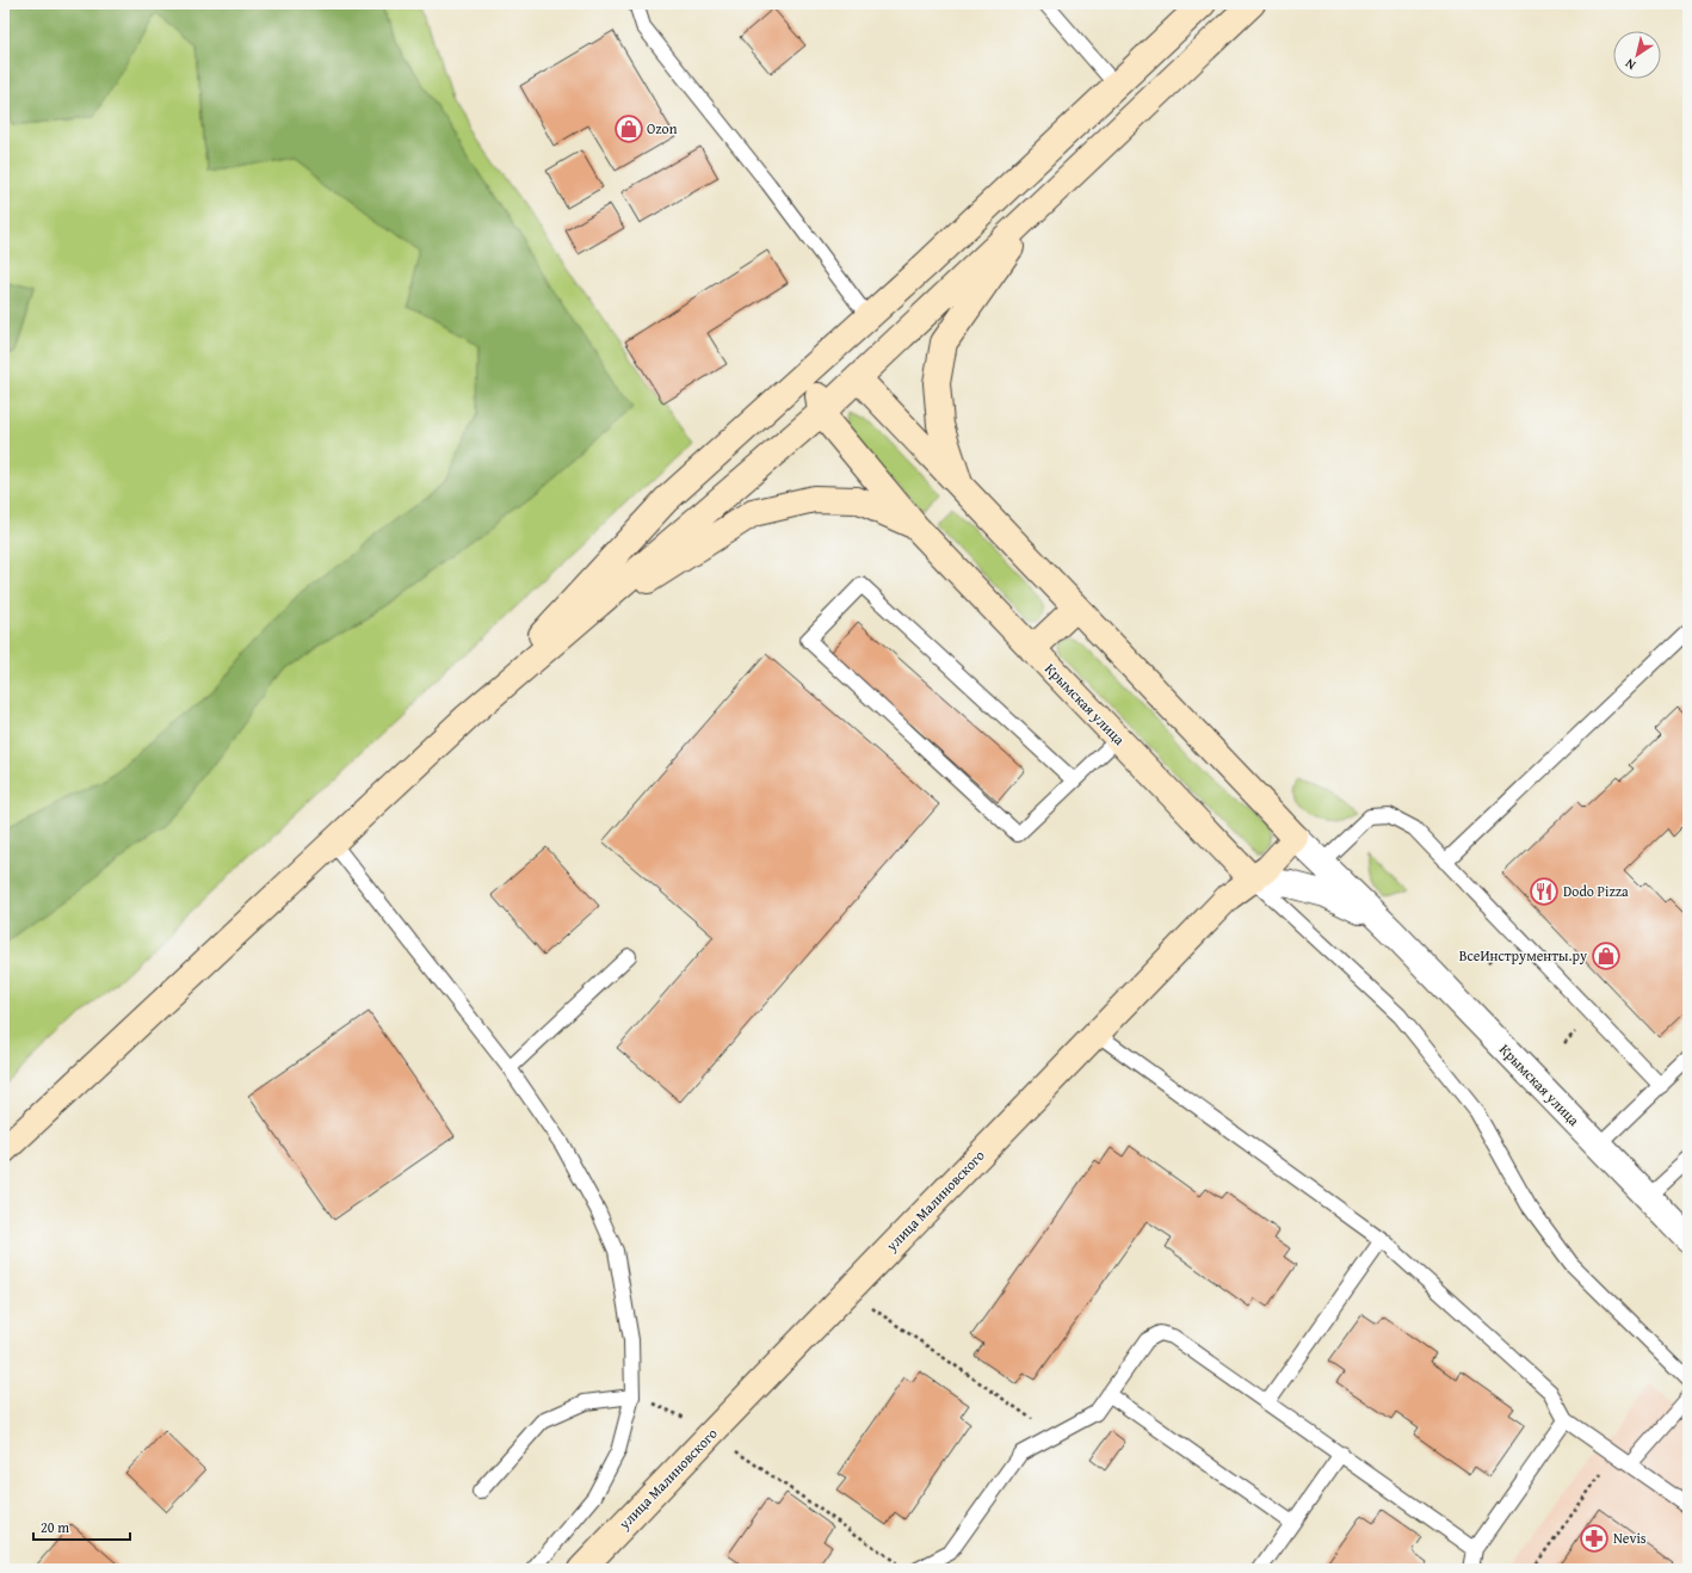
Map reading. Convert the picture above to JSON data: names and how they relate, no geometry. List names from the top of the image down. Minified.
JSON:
{"streets":{"main road":["Крымская улица","улица Малиновского"]},"crossings":[["Крымская улица","улица Малиновского"]],"places":{"shop":["Ozon","ВсеИнструменты.ру"],"restaurant":["Dodo Pizza"],"pharmacy":["Nevis"]},"scale_bar":"20 m","north":"bottom left"}
